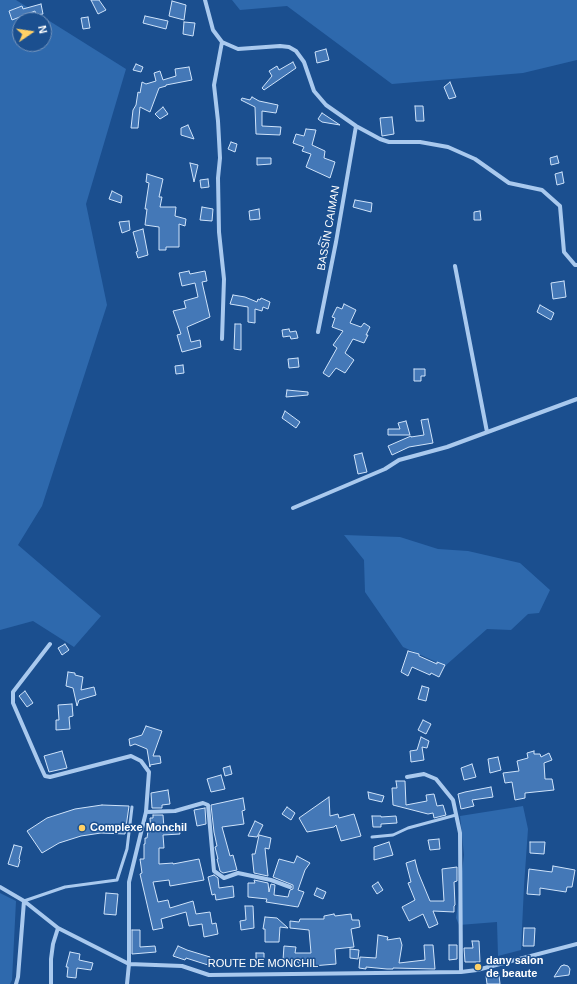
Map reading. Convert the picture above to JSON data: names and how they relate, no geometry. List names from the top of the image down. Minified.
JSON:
{"streets":{"street":["BASSIN CAIMAN","ROUTE DE MONCHIL"]},"places":["Complexe Monchil","dany salon de beaute"],"north":"right"}
